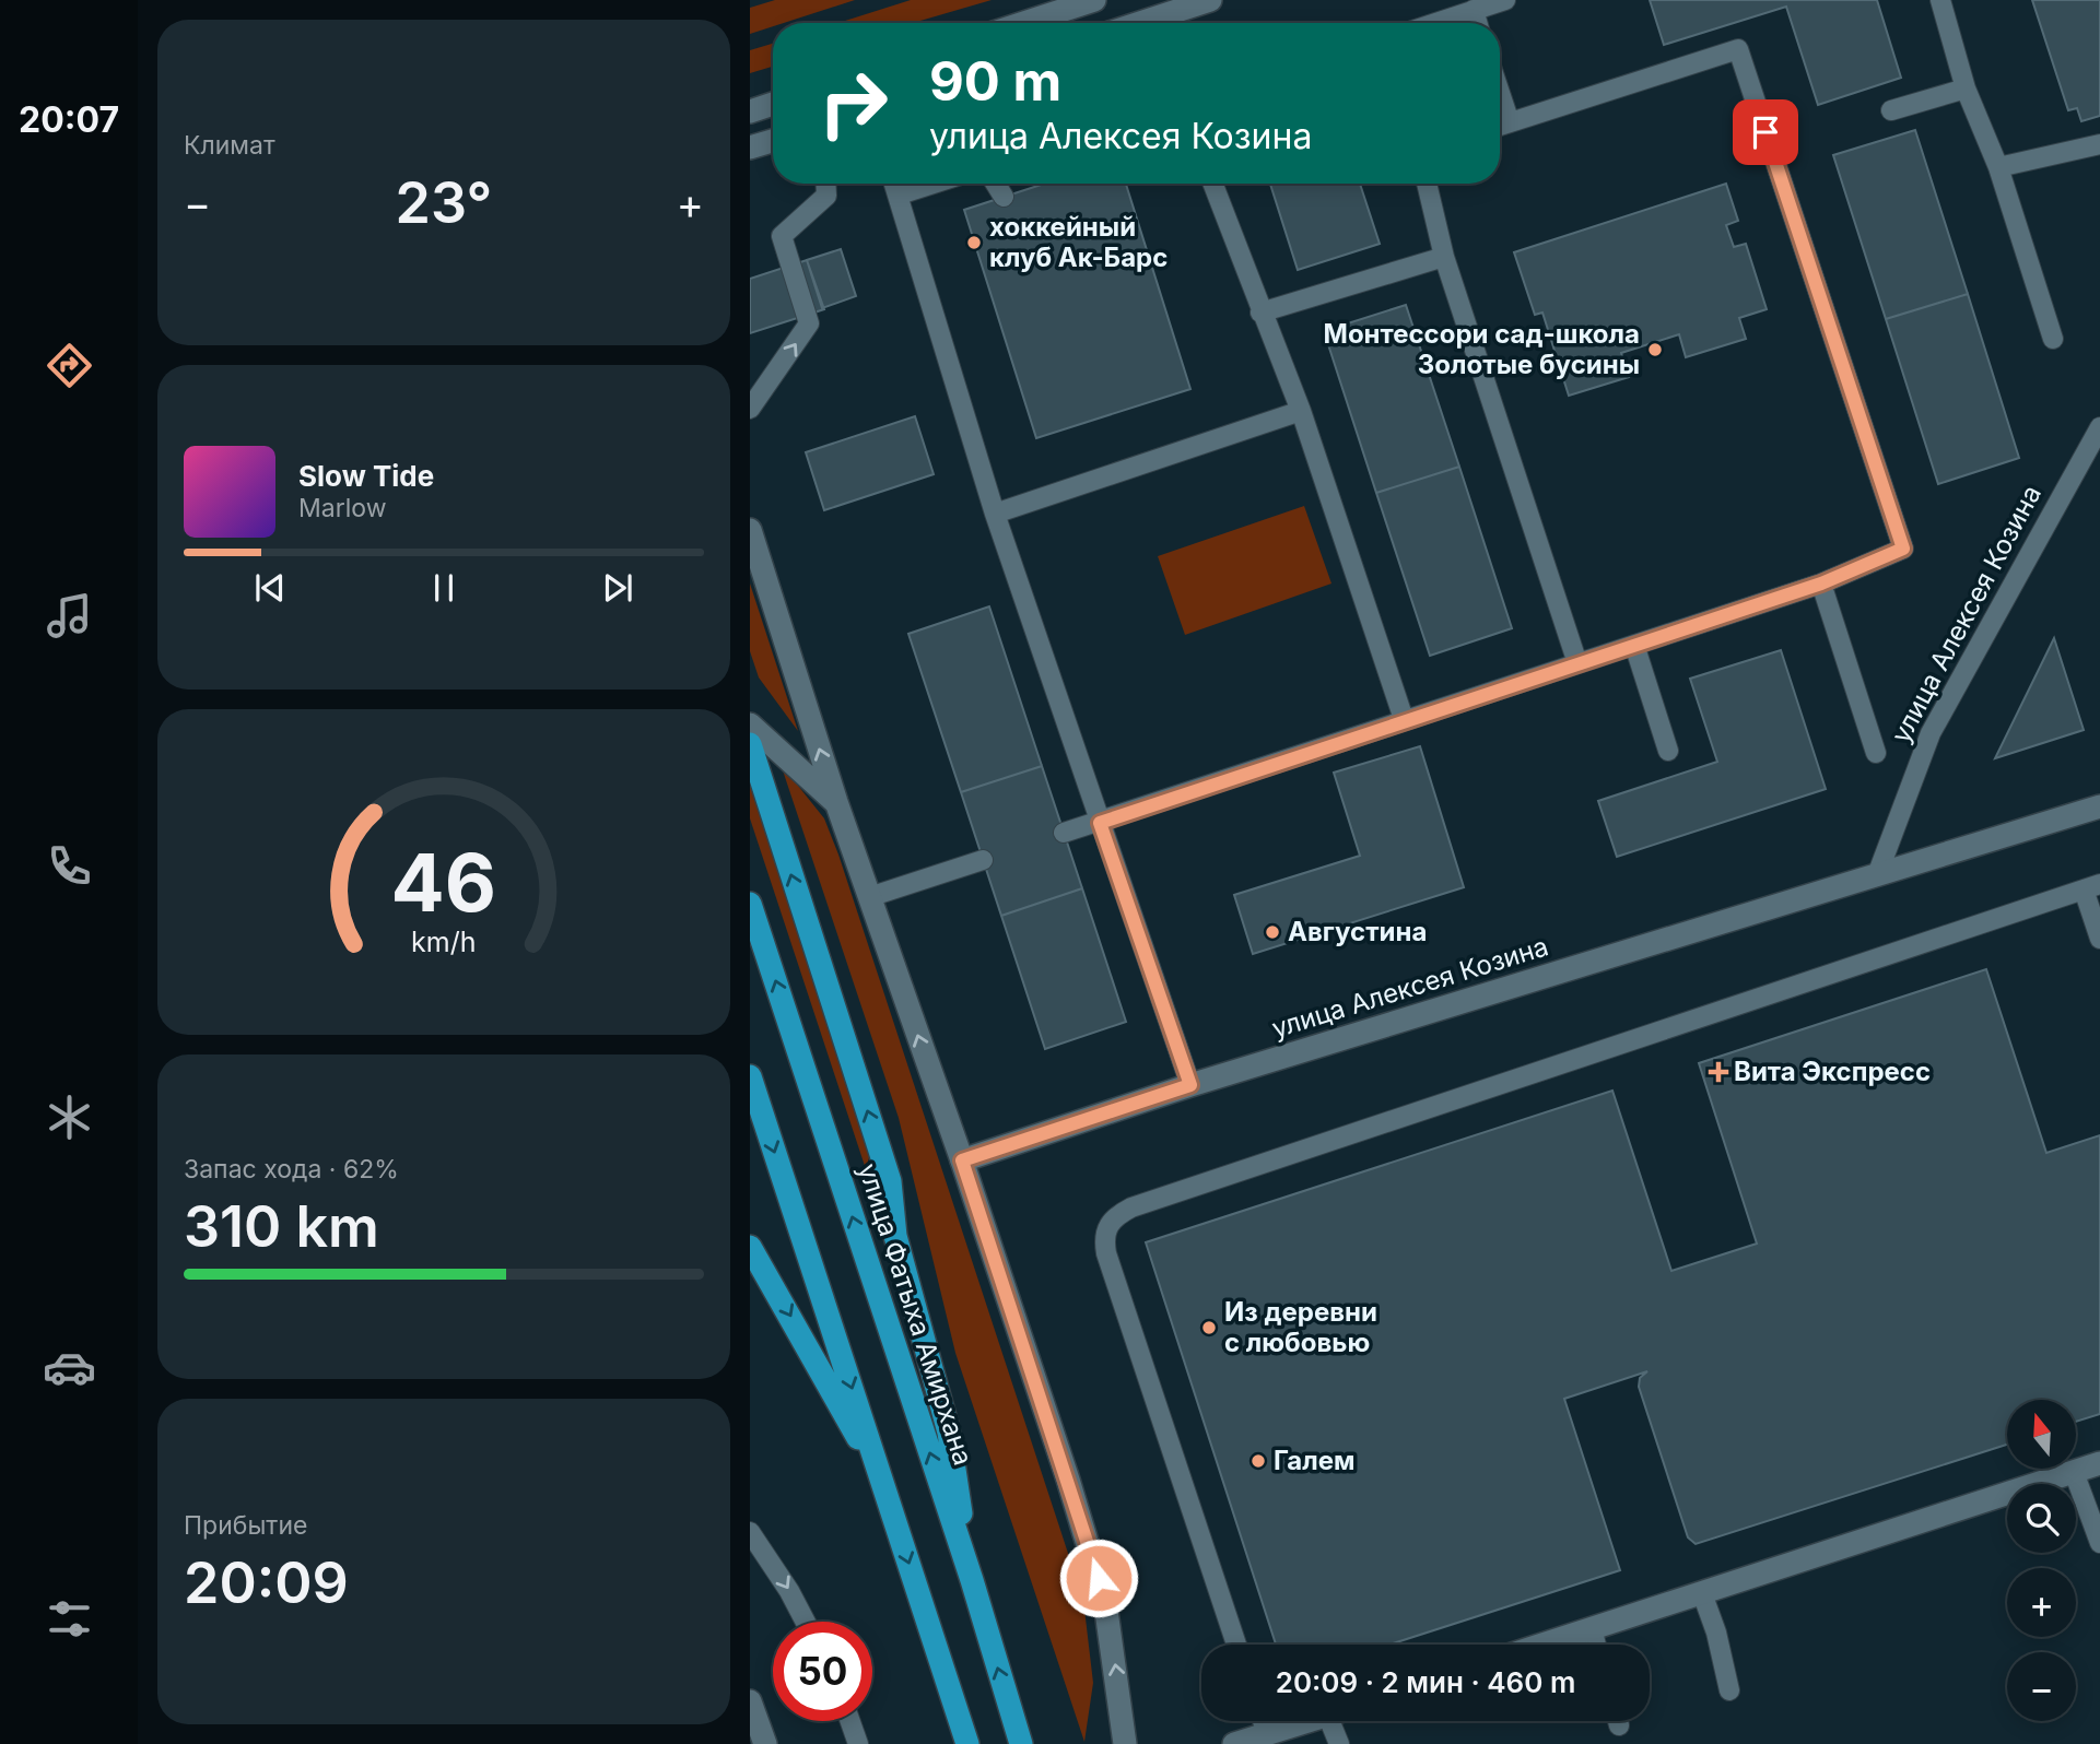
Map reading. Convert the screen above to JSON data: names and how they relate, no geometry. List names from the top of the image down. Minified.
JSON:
{"streets":{"main road":["улица Фатыха Амирхана"],"street":["улица Алексея Козина"]},"places":{"other":["хоккейный клуб Ак-Барс","Монтессори сад-школа Золотые бусины","Августина","Из деревни с любовью","Галем"],"health":["Вита Экспресс"]},"north":"top","page":{"tabs":"20:07","tile":["Климат",["Запас хода · 62%","310 km"],["Прибытие","20:09"]],"turn":["90 m","улица Алексея Козина"],"heat":["−","23°","+"],"song":["Slow Tide","Marlow"],"map_buttons":["+","−"],"limit":"50","trip":"20:09 · 2 мин · 460 m","gauge":["46","km/h"]}}
